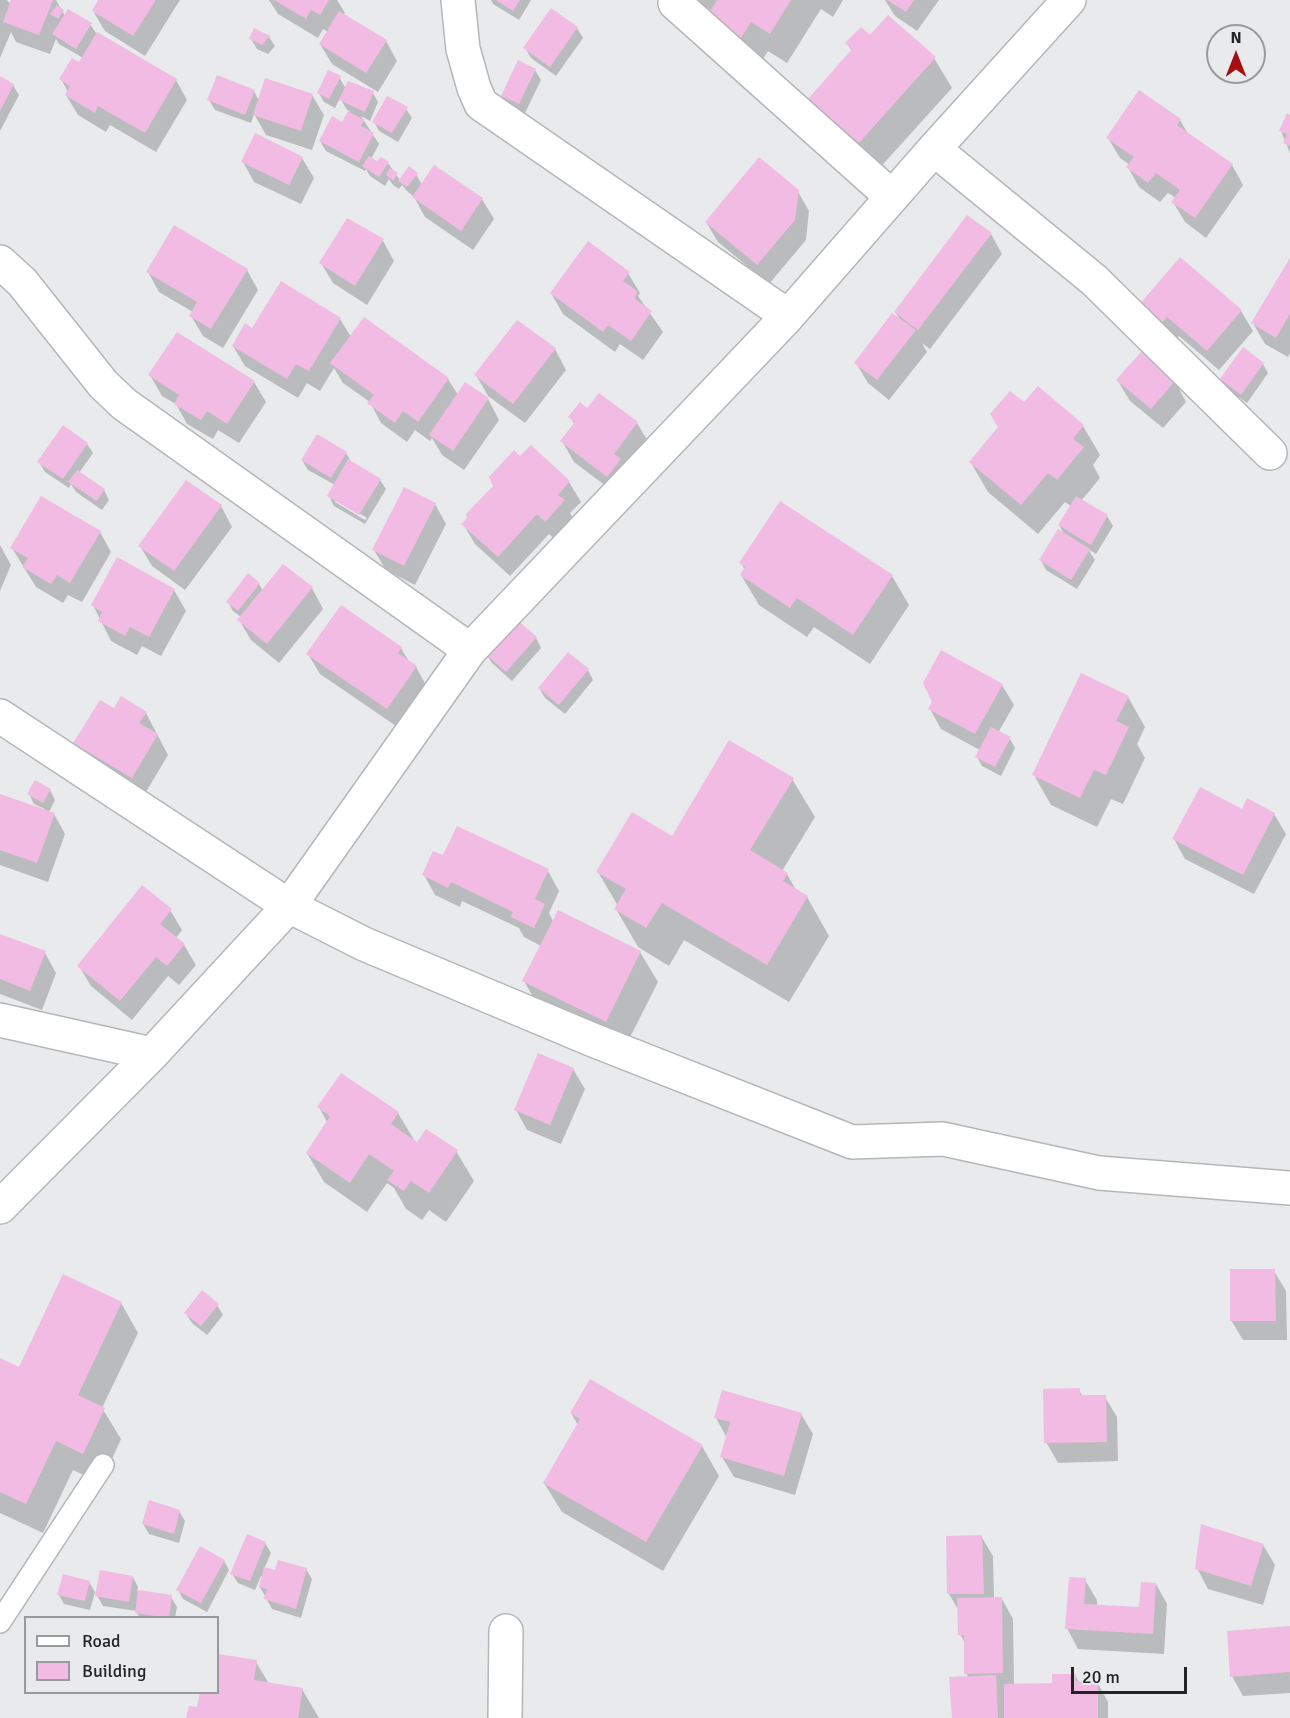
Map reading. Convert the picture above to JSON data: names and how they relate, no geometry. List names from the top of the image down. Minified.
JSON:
{"legend":["Road","Building"],"scale_bar":"20 m","north":"top"}
